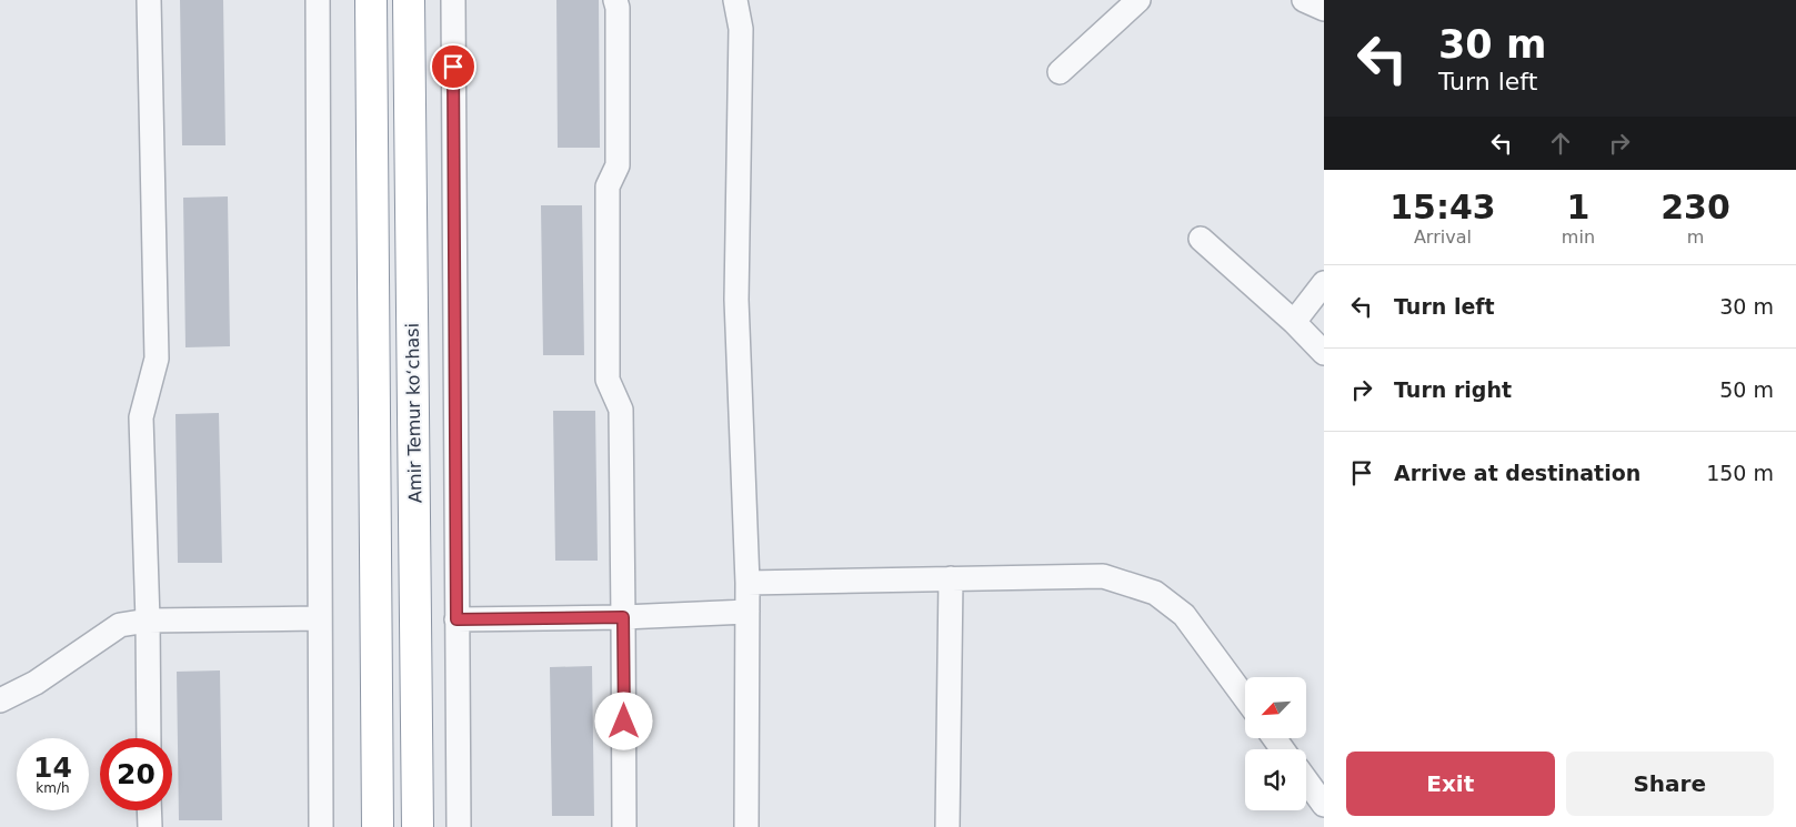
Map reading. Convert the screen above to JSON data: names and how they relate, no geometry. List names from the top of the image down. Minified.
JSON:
{"streets":{"highway":["Amir Temur koʻchasi"]},"north":"bottom left","page":{"turn":["30 m","Turn left"],"eta":["15:43","Arrival","1","min","230","m"],"list":[{"name":"Turn left","value":"30 m"},{"name":"Turn right","value":"50 m"},{"name":"Arrive at destination","value":"150 m"}],"speed":"14 km/h","limit":"20","buttons":["Exit","Share"]}}
